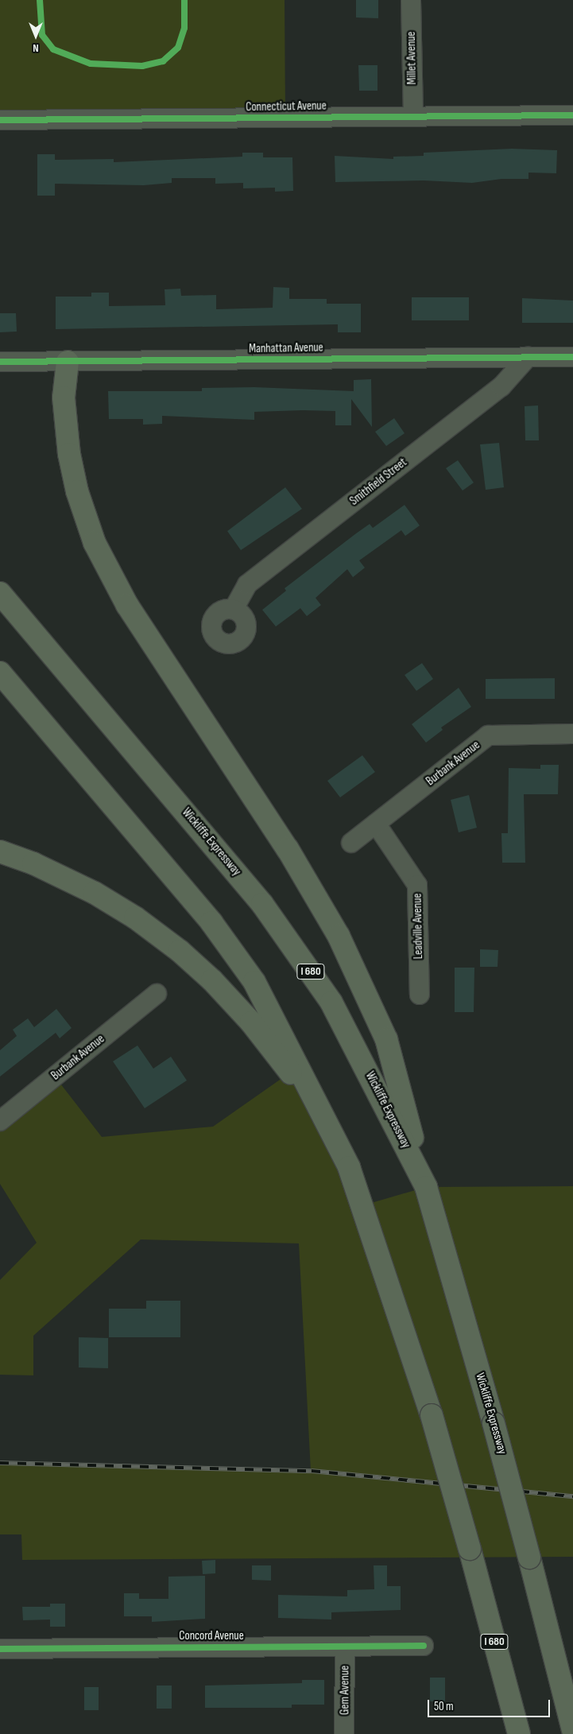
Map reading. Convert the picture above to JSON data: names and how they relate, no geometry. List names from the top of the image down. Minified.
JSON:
{"streets":{"highway":["Wickliffe Expressway","I 680"],"street":["Millet Avenue","Connecticut Avenue","Manhattan Avenue","Smithfield Street","Burbank Avenue","Leadville Avenue","Concord Avenue","Gem Avenue"]},"crossings":[["Millet Avenue","Connecticut Avenue"],["Manhattan Avenue","Smithfield Street"],["Burbank Avenue","Leadville Avenue"],["Concord Avenue","Gem Avenue"]],"scale_bar":"50 m","north":"bottom"}
